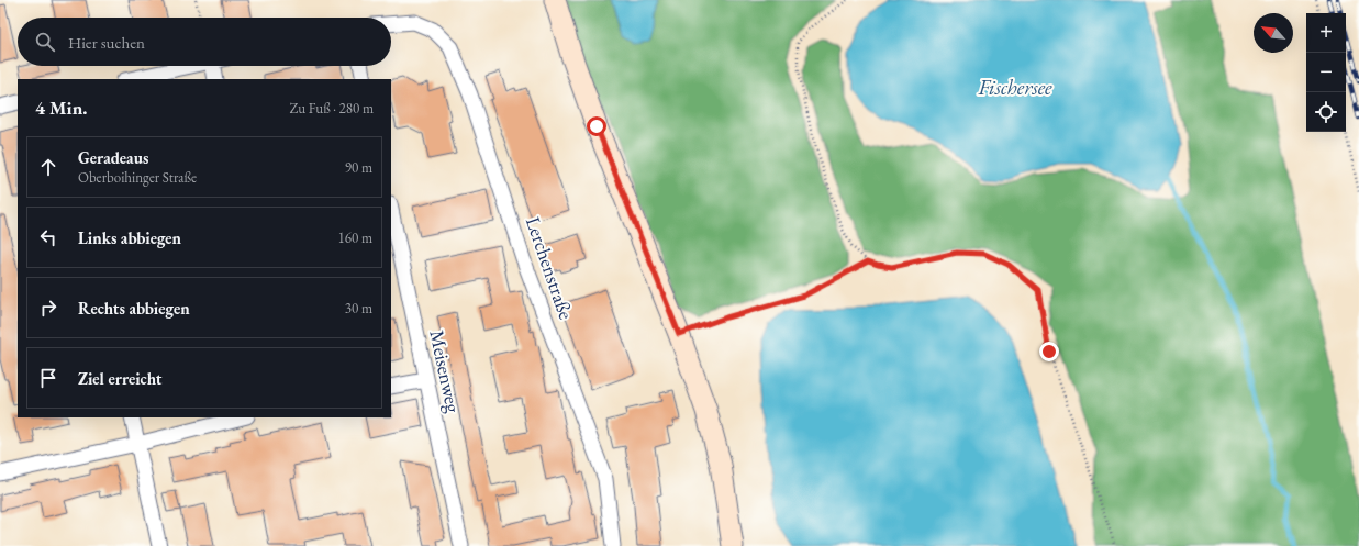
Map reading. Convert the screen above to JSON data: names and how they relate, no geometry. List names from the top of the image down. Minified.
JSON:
{"streets":{"street":["Lerchenstraße","Meisenweg"]},"water":["Fischersee"],"north":"top left","page":{"map_buttons":["+","−"],"search":"Hier suchen","heading":["4 Min.","Zu Fuß · 280 m"],"list":[["Geradeaus","Oberboihinger Straße","90 m"],["Links abbiegen","160 m"],["Rechts abbiegen","30 m"],"Ziel erreicht"]}}
